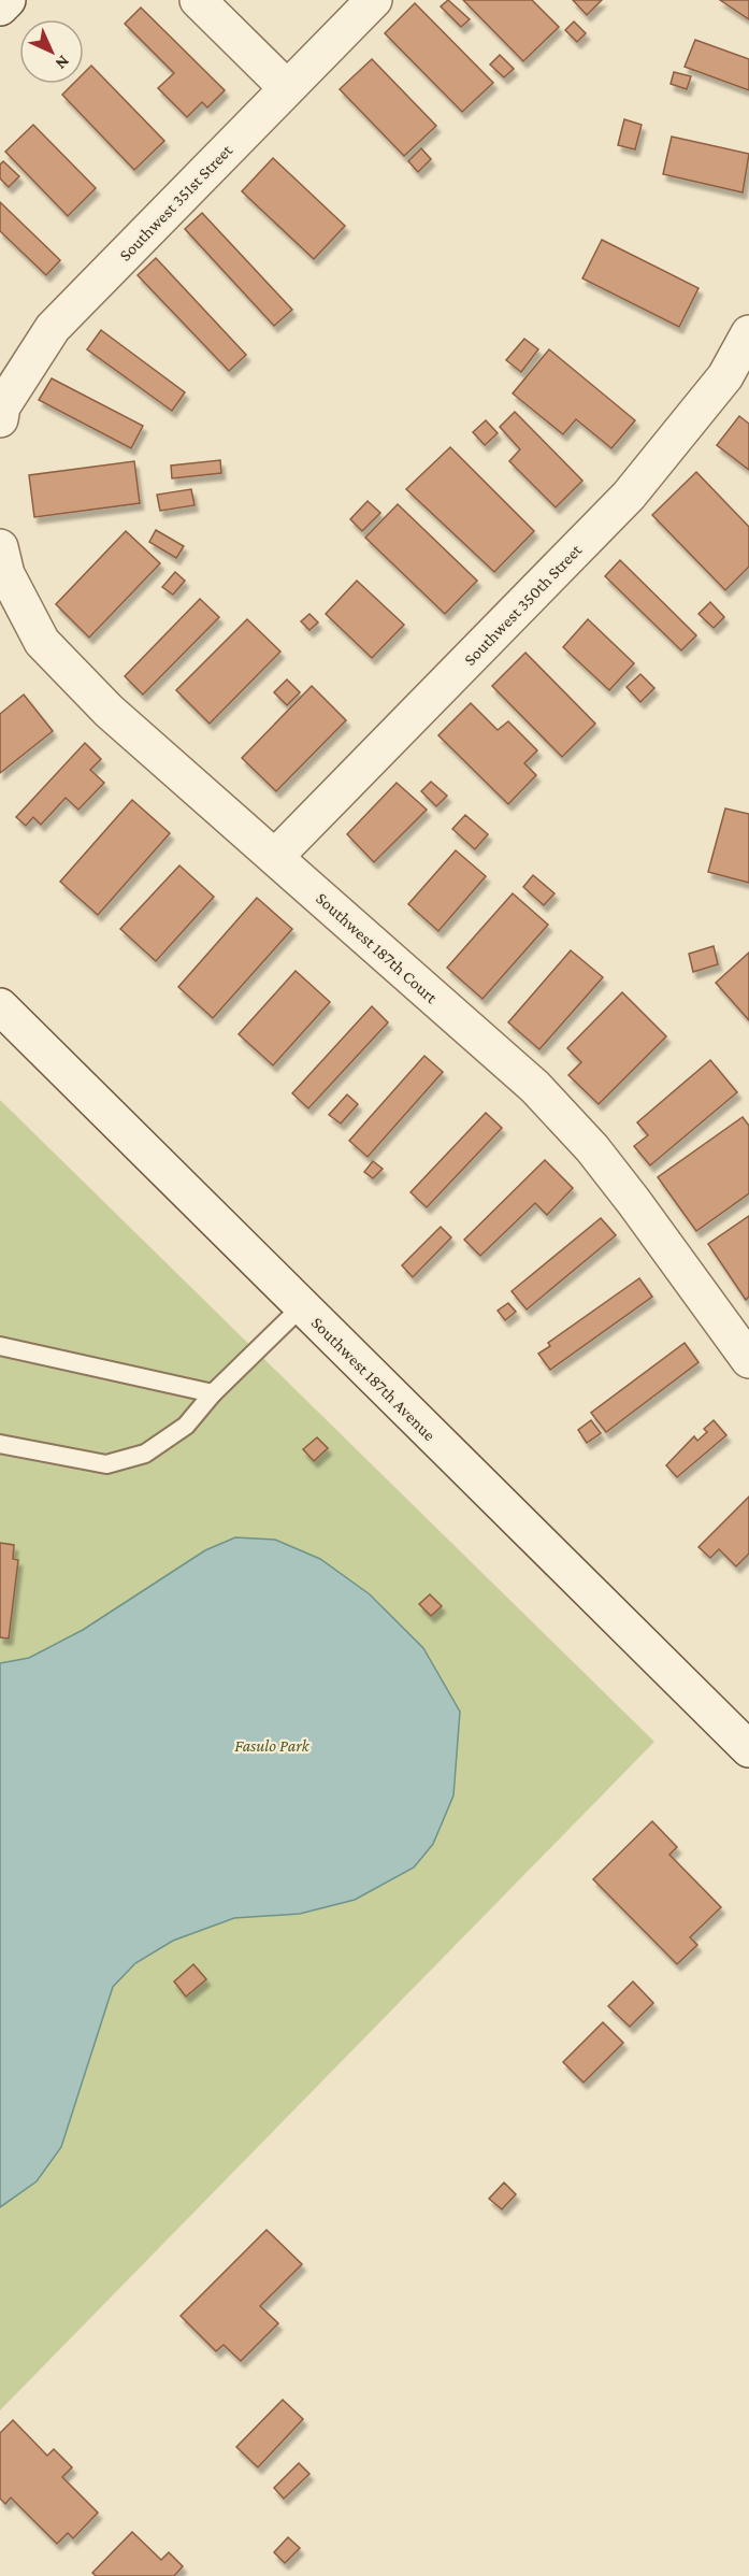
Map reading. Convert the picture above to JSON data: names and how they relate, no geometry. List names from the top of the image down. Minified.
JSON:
{"streets":{"street":["Southwest 351st Street","Southwest 350th Street","Southwest 187th Court","Southwest 187th Avenue"]},"crossings":[["Southwest 350th Street","Southwest 187th Court"]],"parks":["Fasulo Park"],"north":"bottom right"}
